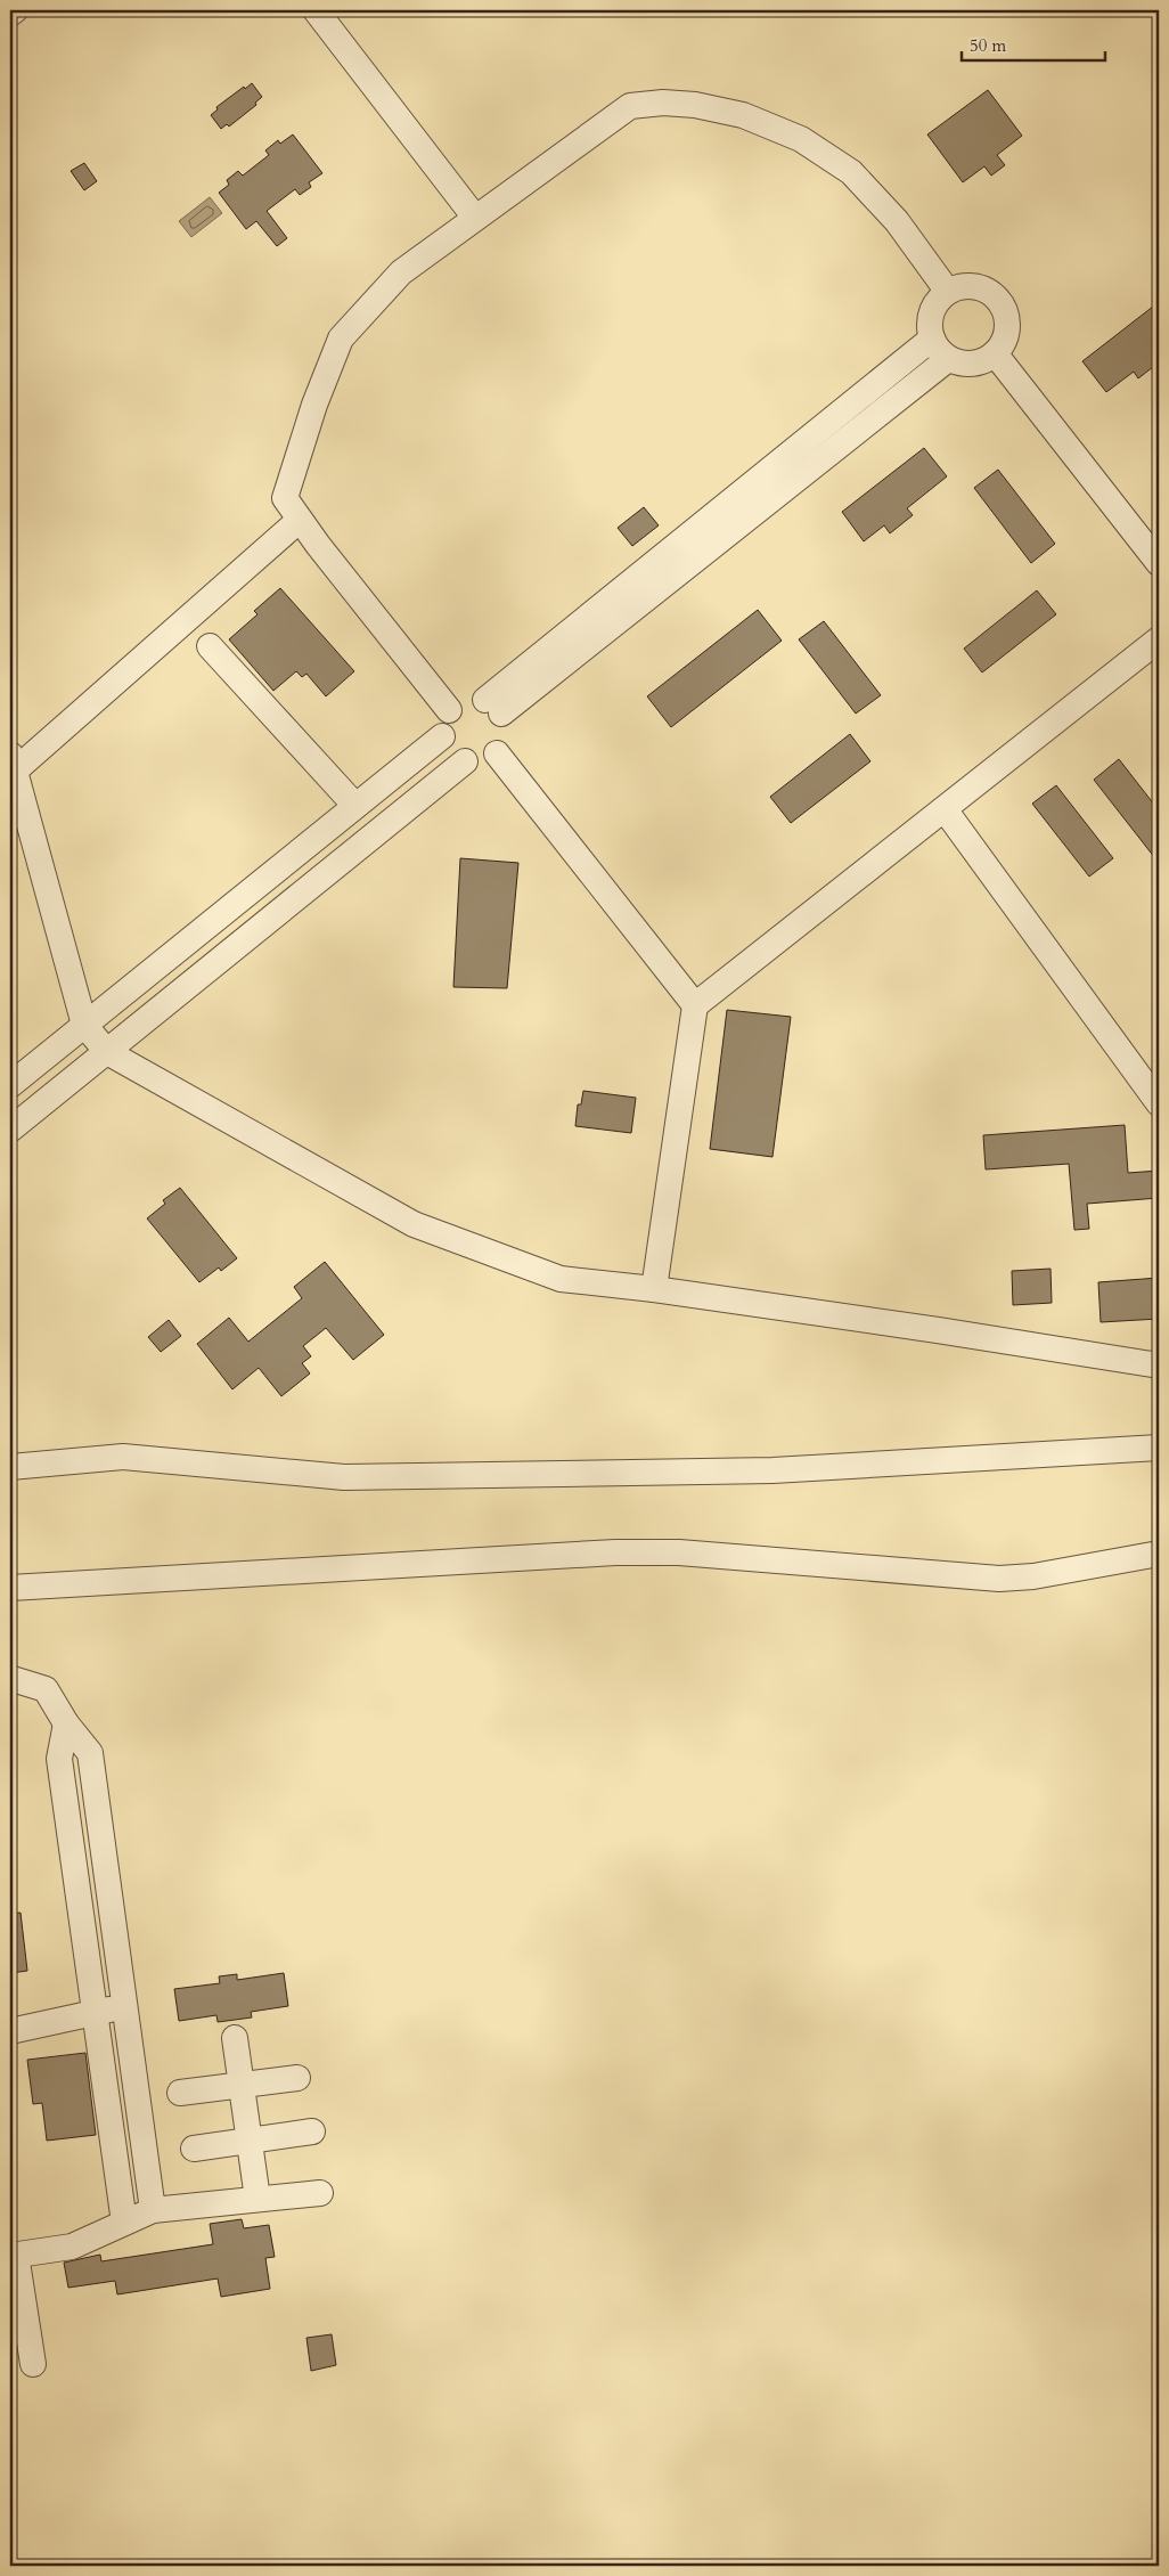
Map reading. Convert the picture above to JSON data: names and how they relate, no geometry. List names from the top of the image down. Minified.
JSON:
{"scale_bar":"50 m"}
